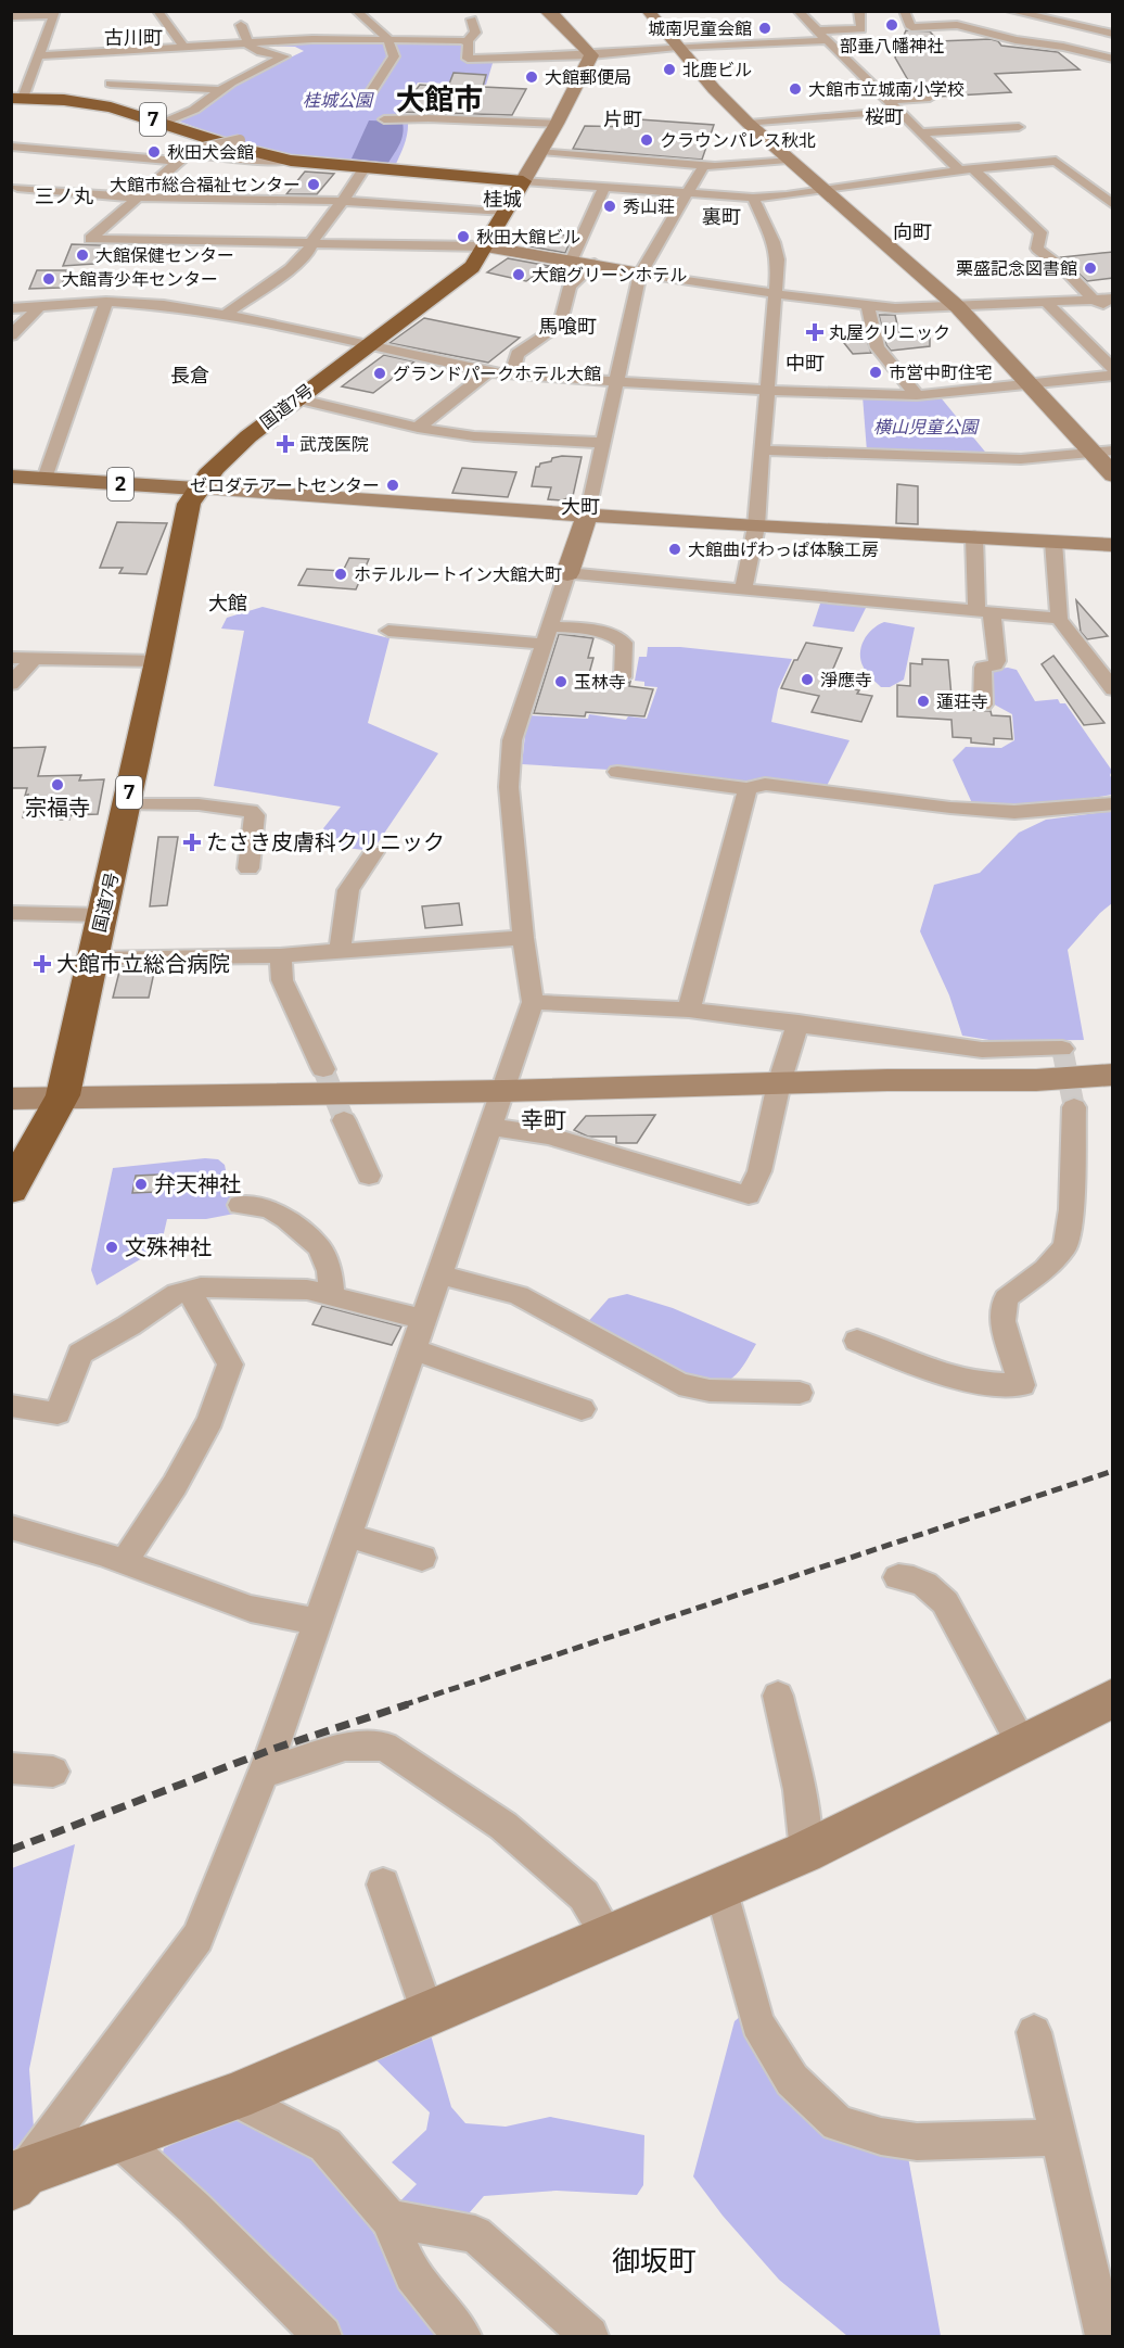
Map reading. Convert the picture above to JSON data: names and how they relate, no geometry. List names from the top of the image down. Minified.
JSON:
{"streets":{"highway":["7","国道7号"],"main road":["2"]},"crossings":[["7","国道7号"],["国道7号","2"]],"districts":["古川町","大館市","桜町","片町","三ノ丸","桂城","裏町","向町","馬喰町","中町","長倉","大町","大館","幸町","御坂町"],"parks":["桂城公園","横山児童公園"],"places":{"other":["部垂八幡神社","城南児童会館","北鹿ビル","大館郵便局","大館市立城南小学校","クラウンパレス秋北","秋田犬会館","大館市総合福祉センター","秀山荘","秋田大館ビル","大館保健センター","栗盛記念図書館","大館グリーンホテル","大館青少年センター","市営中町住宅","グランドパークホテル大館","ゼロダテアートセンター","大館曲げわっぱ体験工房","ホテルルートイン大館大町","淨應寺","玉林寺","蓮荘寺","宗福寺","弁天神社","文殊神社"],"health":["丸屋クリニック","武茂医院","たさき皮膚科クリニック","大館市立総合病院"]}}
